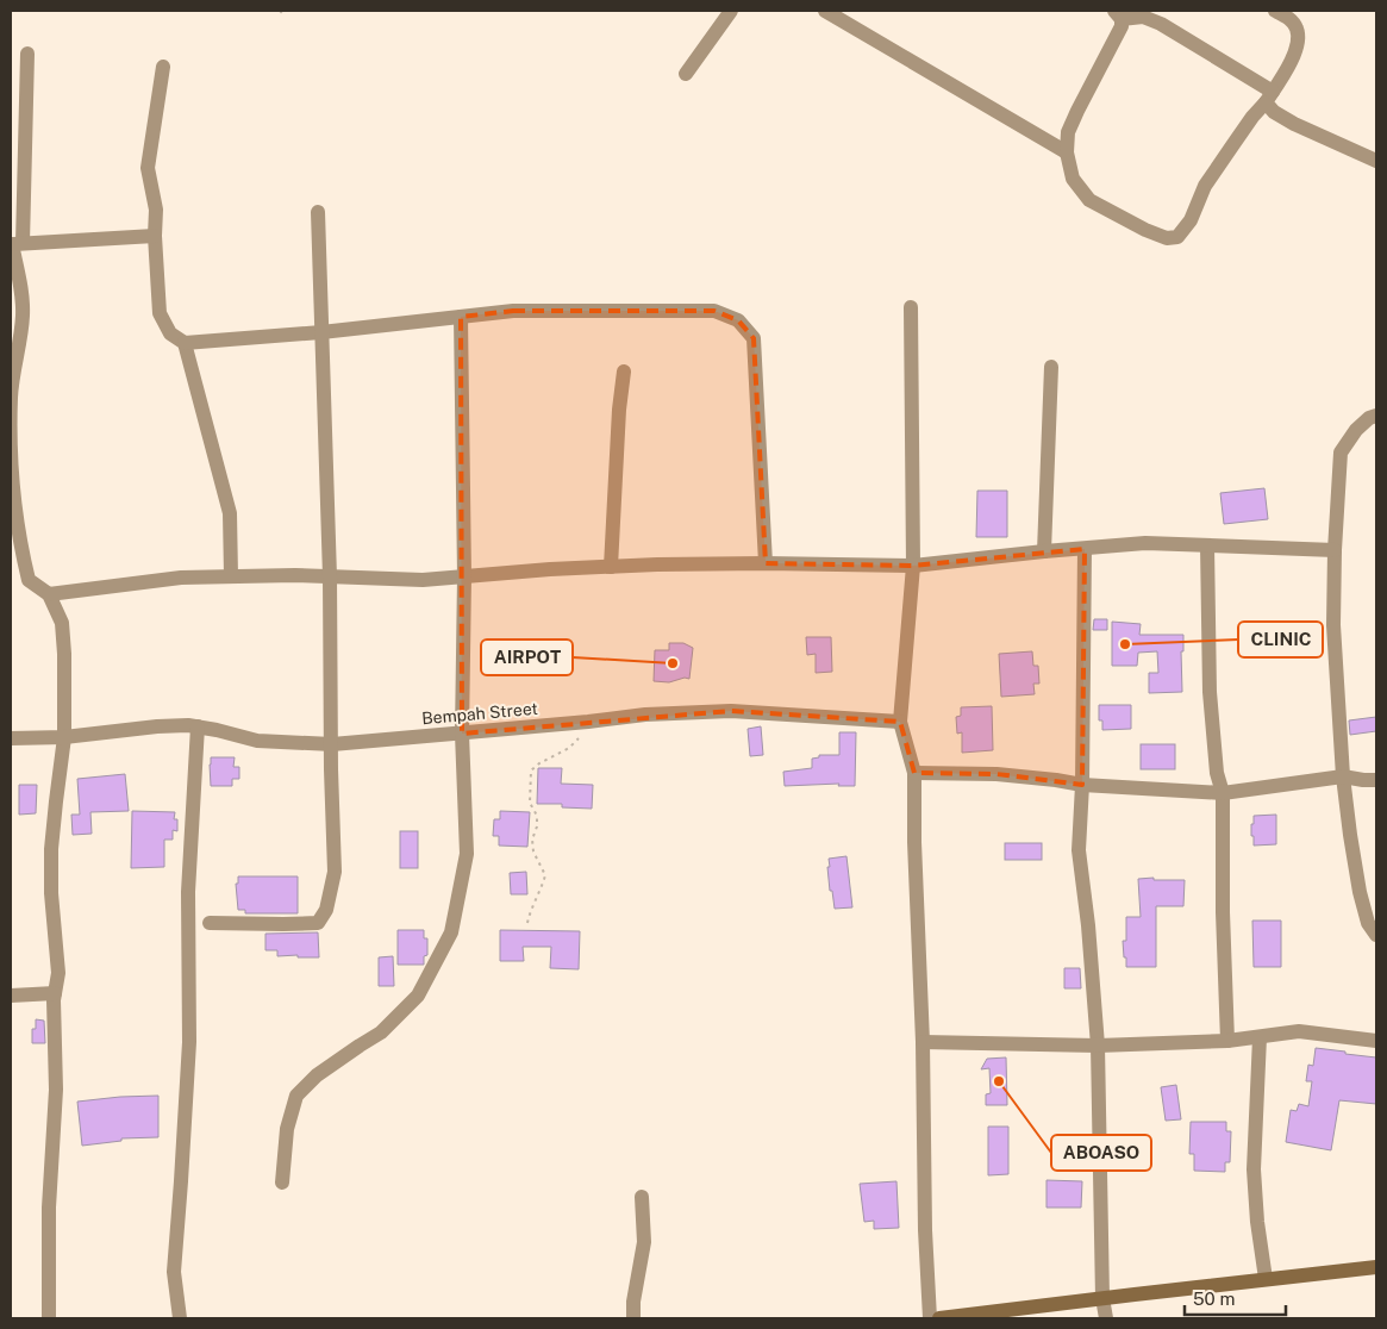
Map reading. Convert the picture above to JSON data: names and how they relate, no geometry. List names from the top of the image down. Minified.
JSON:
{"streets":{"street":["Bempah Street"]},"places":["CLINIC","AIRPOT","ABOASO"],"scale_bar":"50 m"}
